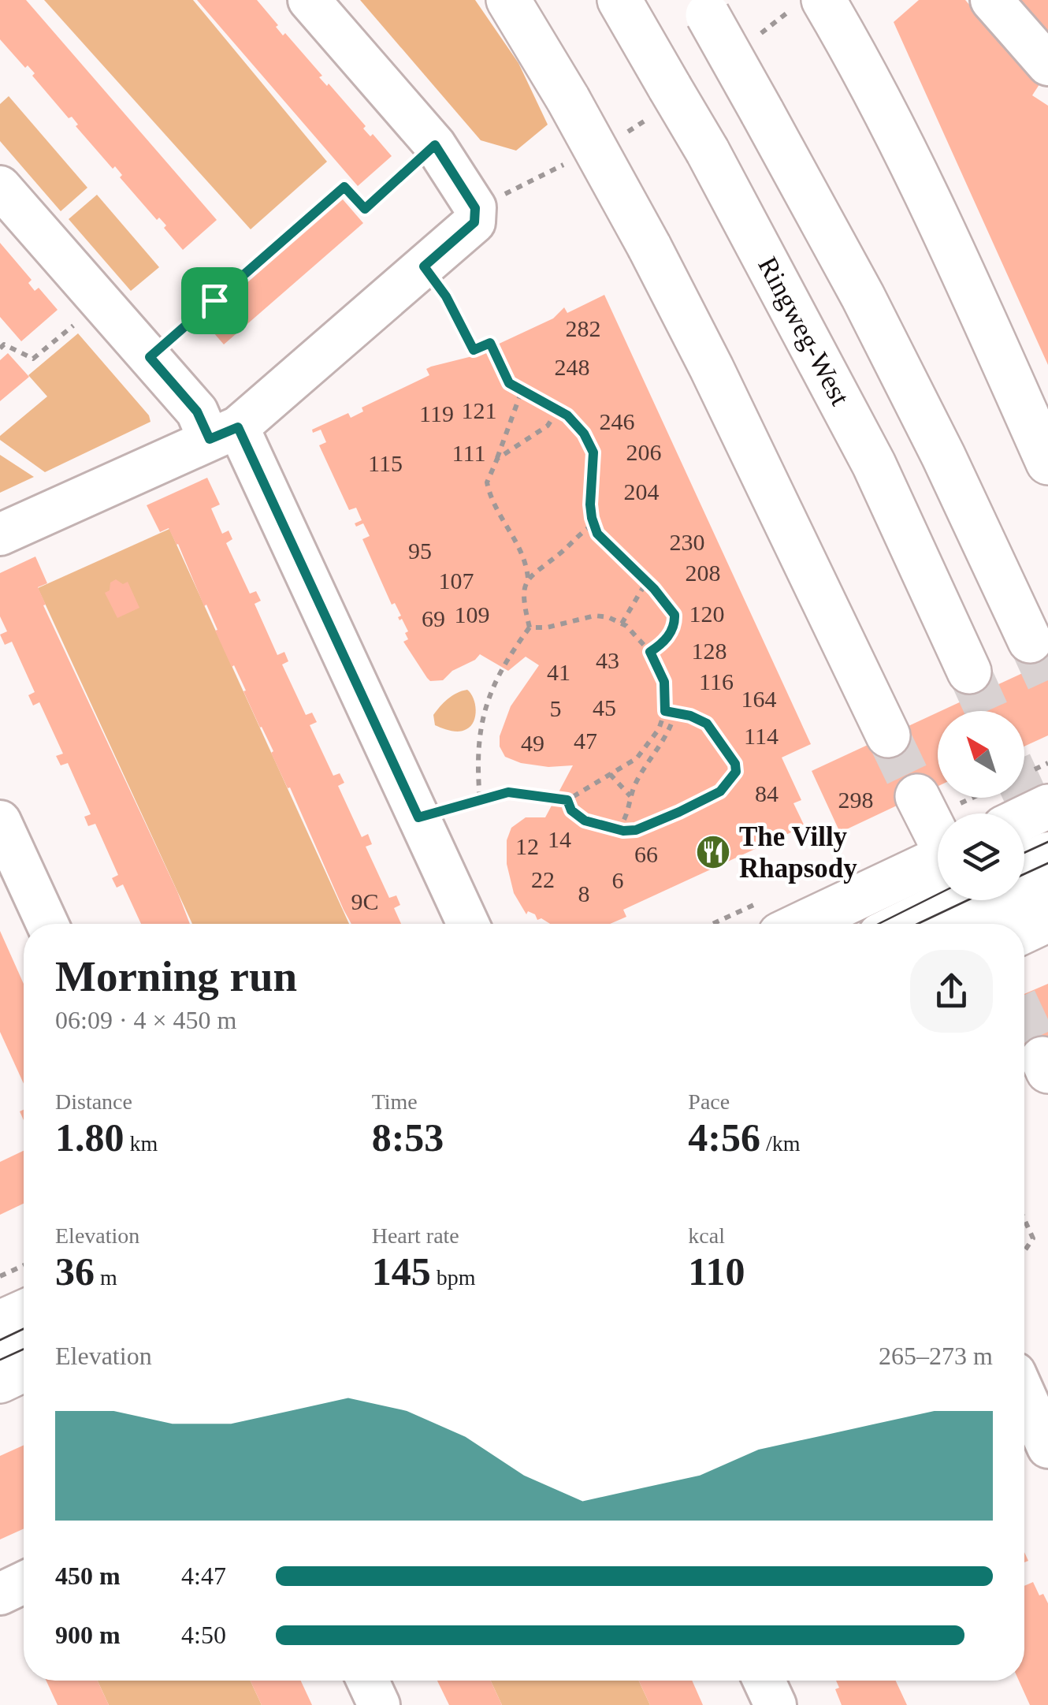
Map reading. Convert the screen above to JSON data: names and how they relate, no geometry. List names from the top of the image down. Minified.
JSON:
{"streets":{"main road":["Ringweg-West"]},"places":{"restaurant":["The Villy Rhapsody"]},"house_numbers":["282","248","121","119","246","206","111","115","204","230","95","208","107","120","109","69","128","43","41","116","164","45","5","114","47","49","84","298","14","12","66","22","6","8","9C"],"north":"top left","page":{"heading":["Morning run","06:09 · 4 × 450 m"],"stats":[["Distance","1.80 km"],["Time","8:53"],["Pace","4:56 /km"],["Elevation","36 m"],["Heart rate","145 bpm"],["kcal","110"]],"chart":["Elevation","265–273 m"],"list":[{"name":"450 m","note":"4:47"},{"name":"900 m","note":"4:50"}]}}
